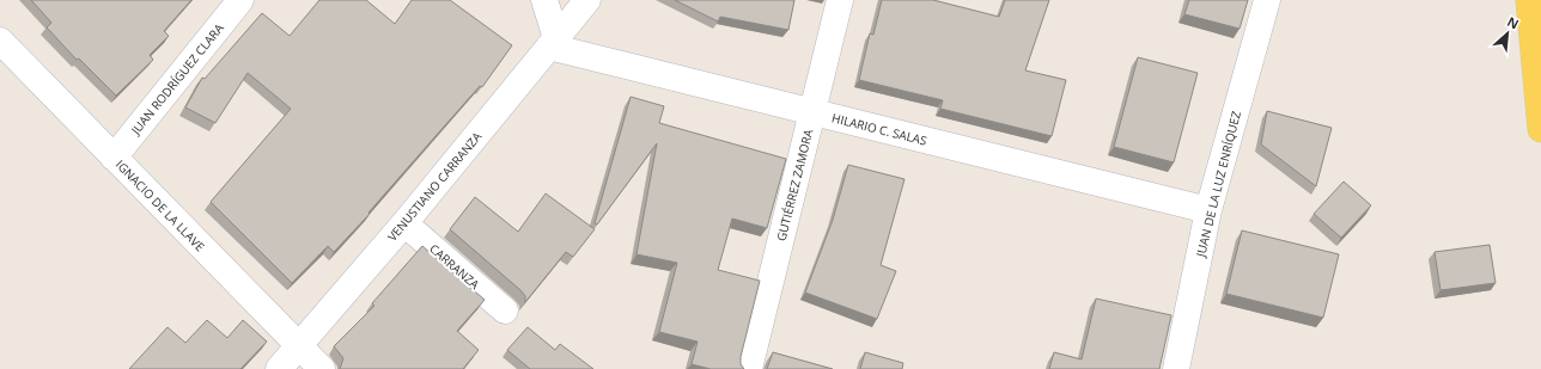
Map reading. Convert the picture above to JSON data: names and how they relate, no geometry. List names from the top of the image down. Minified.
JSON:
{"streets":{"street":["JUAN RODRÍGUEZ CLARA","HILARIO C. SALAS","JUAN DE LA LUZ ENRÍQUEZ","GUTIÉRREZ ZAMORA","VENUSTIANO CARRANZA","IGNACIO DE LA LLAVE","CARRANZA"]},"crossings":[["JUAN RODRÍGUEZ CLARA","IGNACIO DE LA LLAVE"],["HILARIO C. SALAS","JUAN DE LA LUZ ENRÍQUEZ"],["HILARIO C. SALAS","GUTIÉRREZ ZAMORA"],["HILARIO C. SALAS","VENUSTIANO CARRANZA"],["VENUSTIANO CARRANZA","IGNACIO DE LA LLAVE"],["VENUSTIANO CARRANZA","CARRANZA"]],"north":"top right"}
